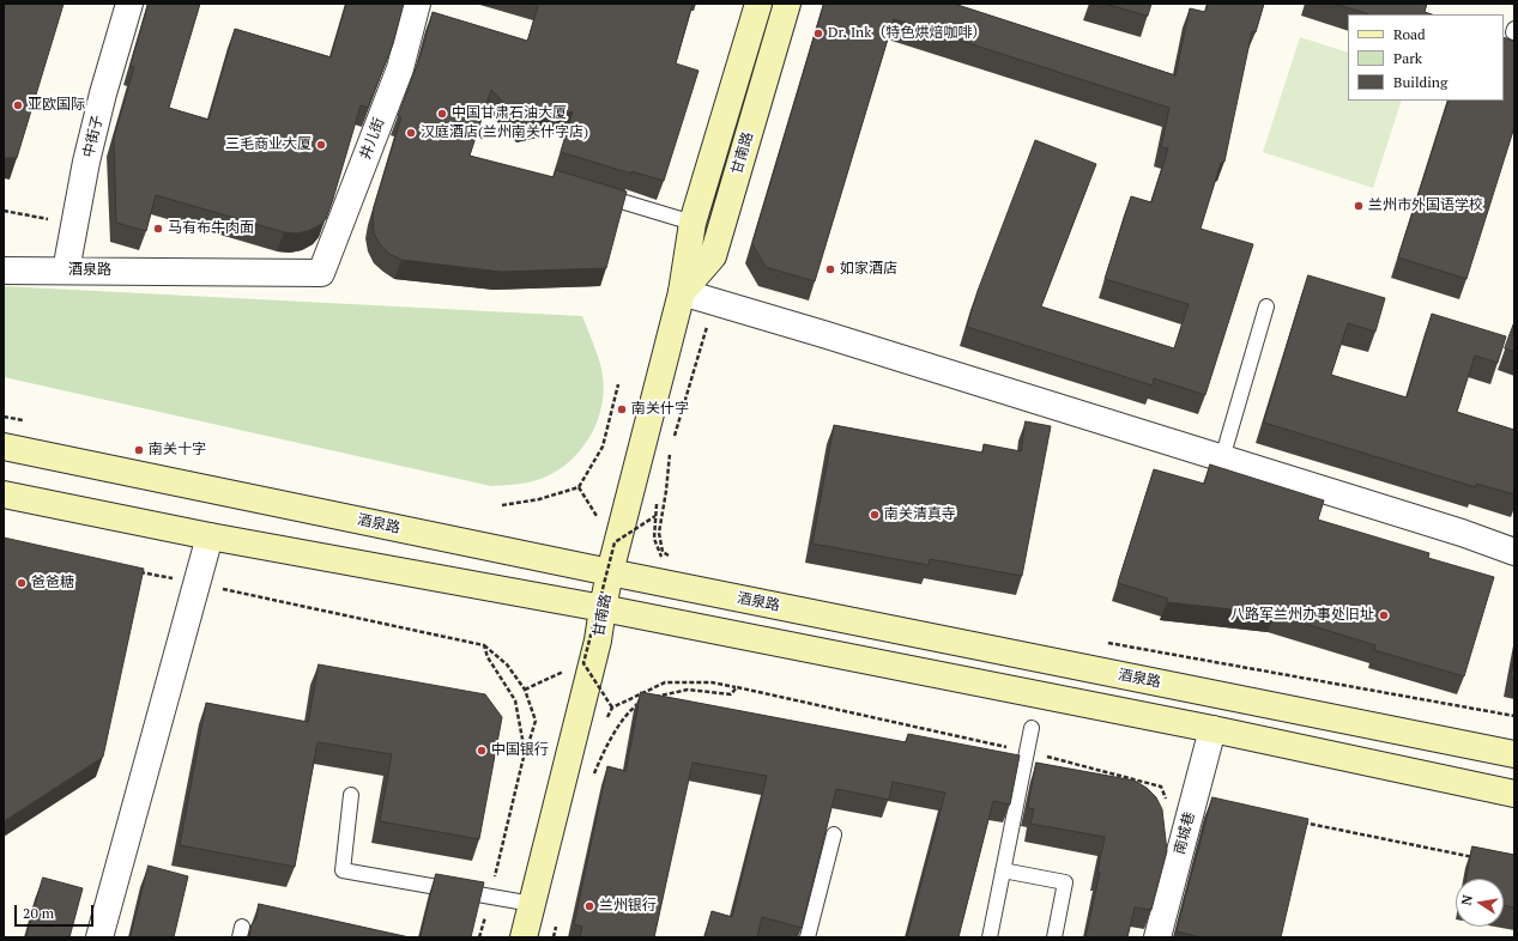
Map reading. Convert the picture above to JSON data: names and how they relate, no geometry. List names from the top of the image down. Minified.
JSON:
{"streets":{"main road":["甘南路","酒泉路"],"street":["中街子","井儿街","南城巷"]},"crossings":[["中街子","酒泉路"],["井儿街","酒泉路"],["甘南路","酒泉路"]],"places":["Dr. Ink（特色烘焙咖啡）","亚欧国际","中国甘肃石油大厦","汉庭酒店(兰州南关什字店)","三毛商业大厦","兰州市外国语学校","马有布牛肉面","如家酒店","南关什字","南关十字","南关清真寺","爸爸糖","八路军兰州办事处旧址","中国银行","兰州银行"],"legend":["Road","Park","Building"],"scale_bar":"20 m","north":"left"}
